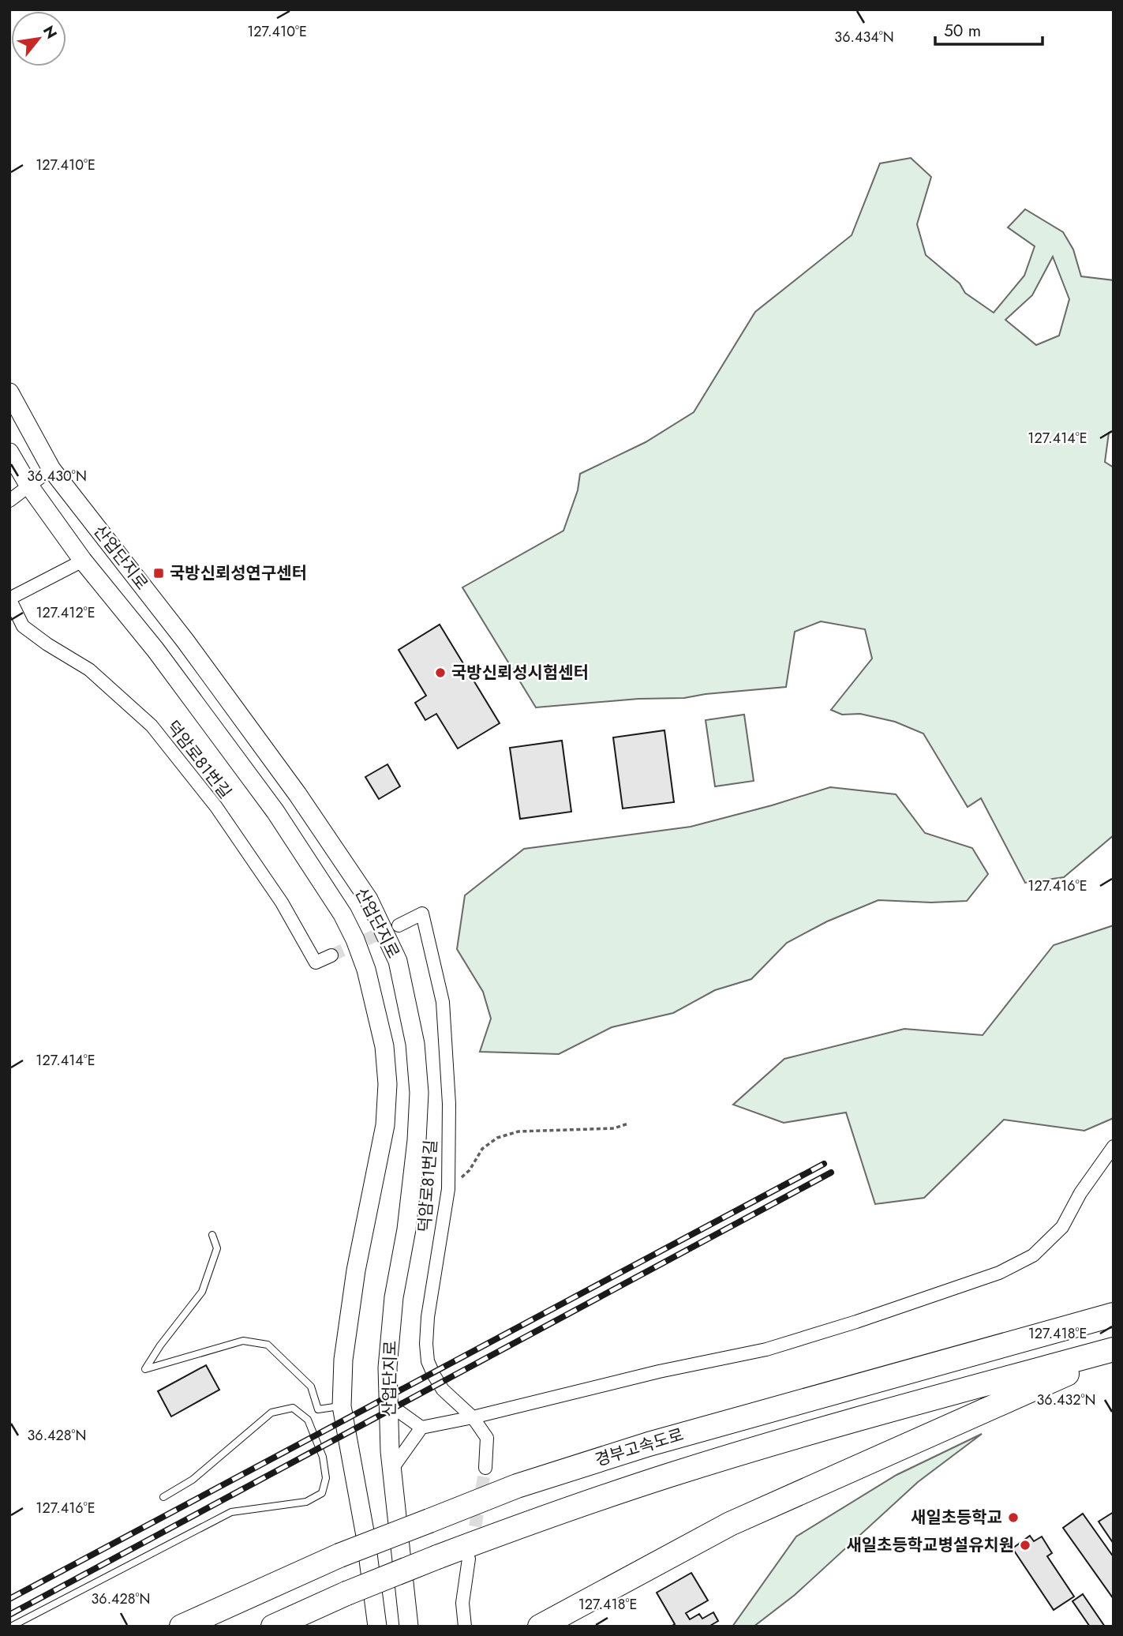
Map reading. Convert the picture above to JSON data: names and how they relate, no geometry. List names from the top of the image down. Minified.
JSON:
{"streets":{"highway":["경부고속도로"],"main road":["산업단지로"],"street":["덕암로81번길"]},"places":{"transit":["국방신뢰성연구센터"],"other":["국방신뢰성시험센터","새일초등학교","새일초등학교병설유치원"]},"scale_bar":"50 m","north":"top right","coordinates":["127.410°E","36.434°N","127.414°E","36.430°N","127.412°E","127.416°E","127.418°E","36.432°N","36.428°N"]}
